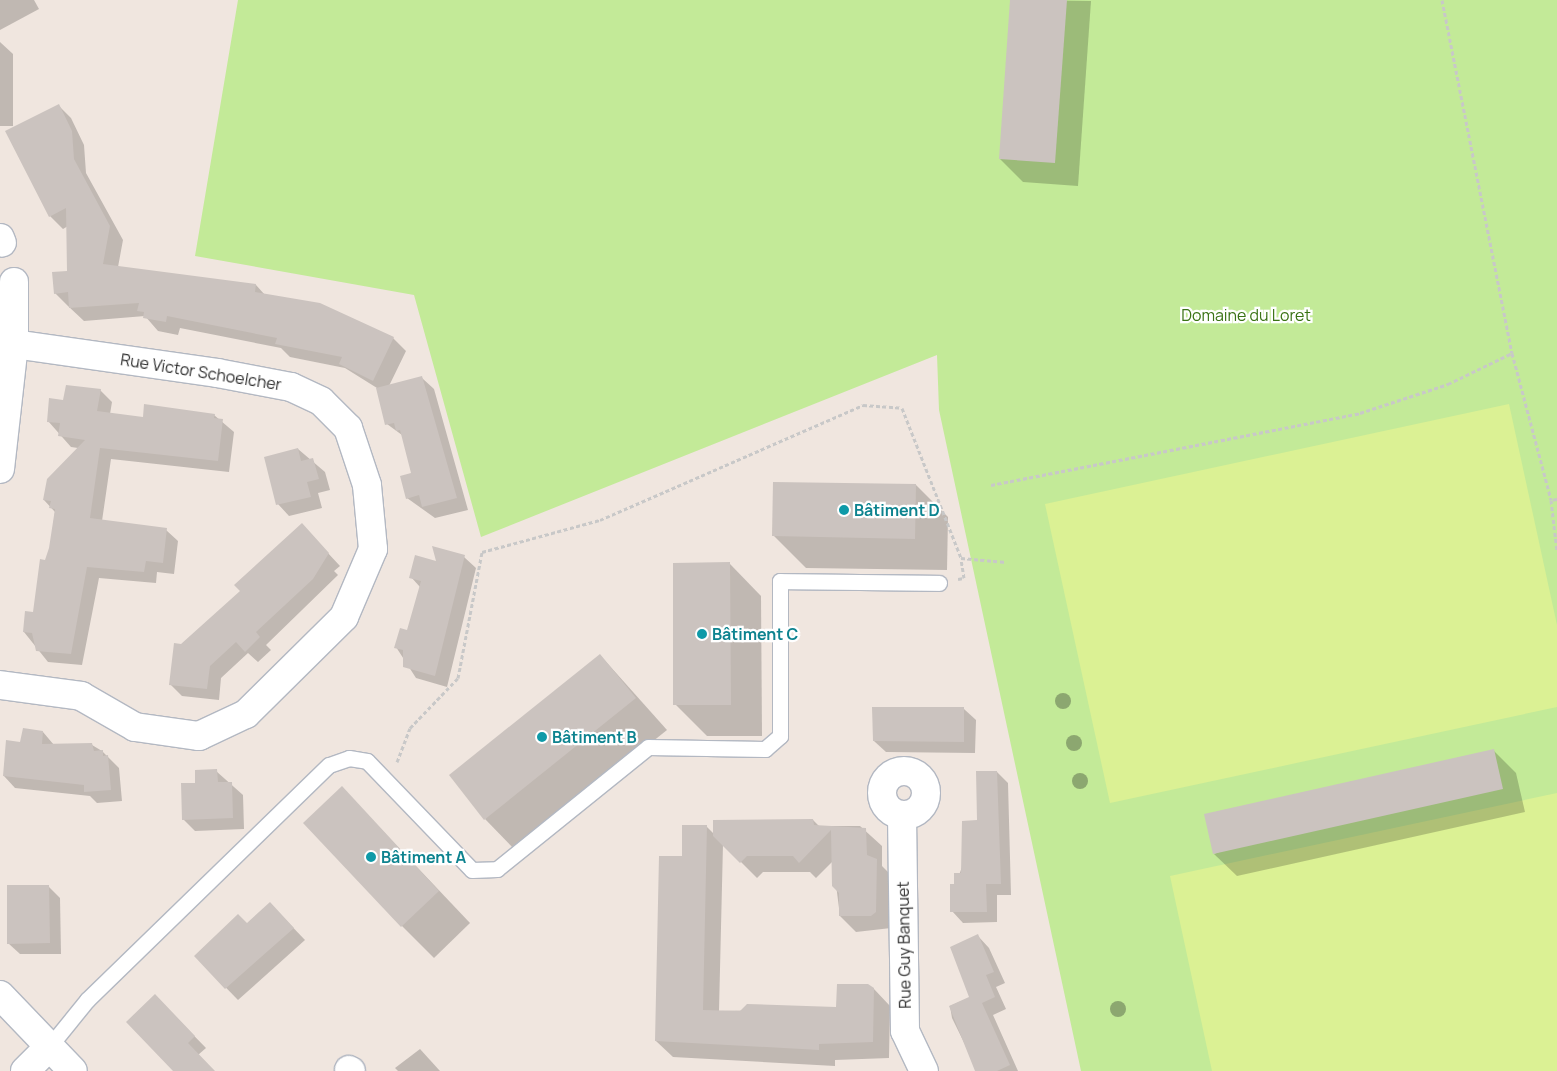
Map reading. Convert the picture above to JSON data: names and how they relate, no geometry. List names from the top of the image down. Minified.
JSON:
{"streets":{"street":["Rue Victor Schoelcher","Rue Guy Banquet"]},"parks":["Domaine du Loret"],"places":["Bâtiment D","Bâtiment C","Bâtiment B","Bâtiment A"]}
